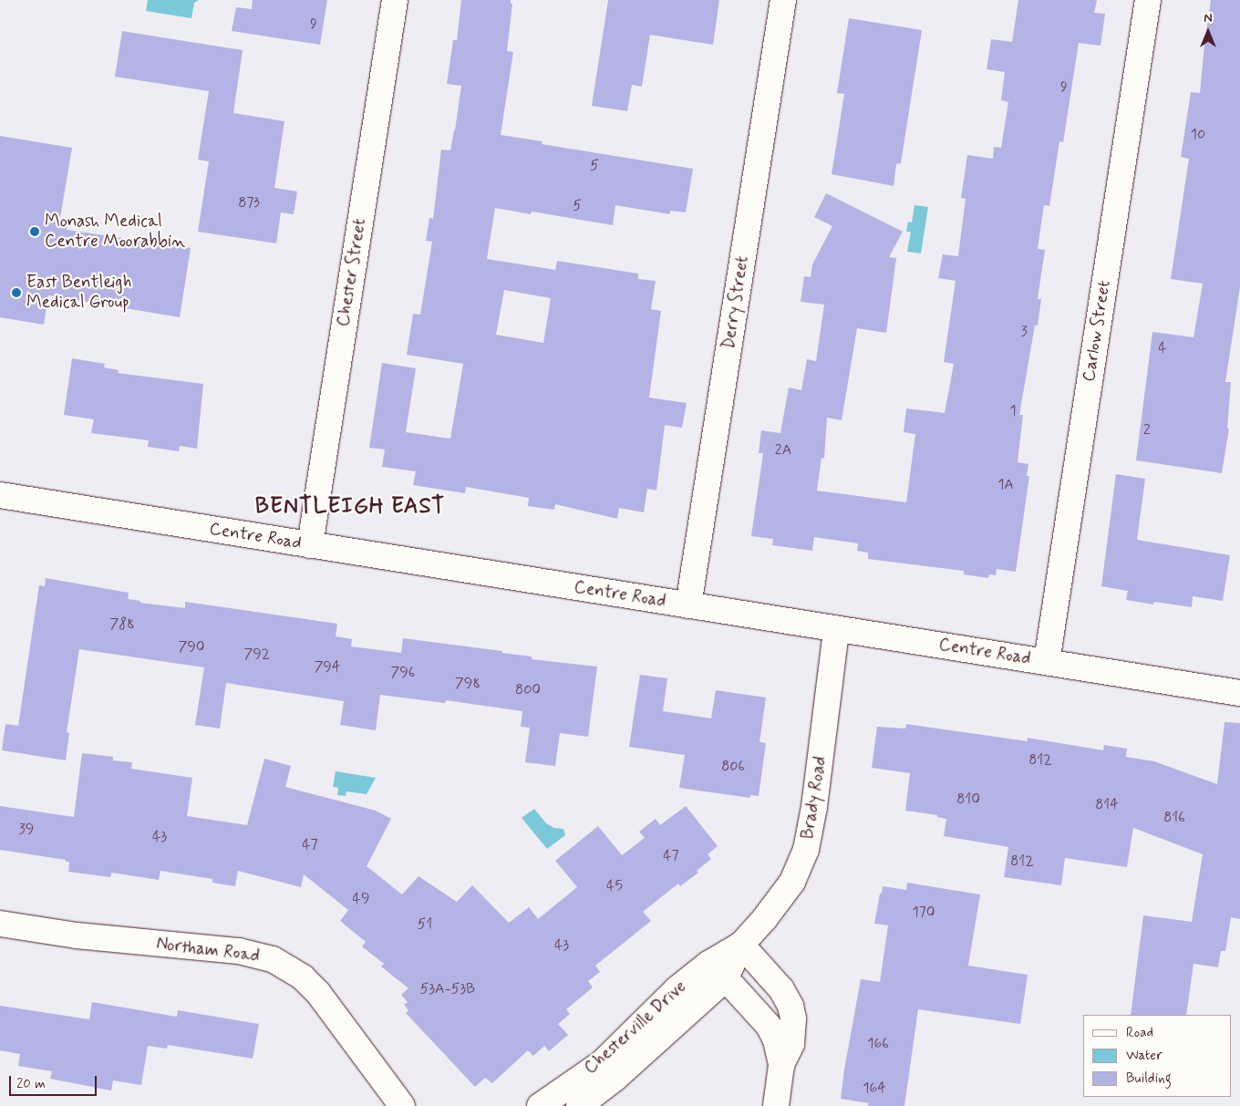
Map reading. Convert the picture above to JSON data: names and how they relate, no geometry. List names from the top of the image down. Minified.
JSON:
{"streets":{"street":["Chester Street","Derry Street","Carlow Street","Centre Road","Brady Road","Northam Road","Chesterville Drive"]},"crossings":[["Chester Street","Centre Road"],["Derry Street","Centre Road"],["Carlow Street","Centre Road"],["Centre Road","Brady Road"],["Brady Road","Chesterville Drive"]],"districts":["BENTLEIGH EAST"],"places":["Monash Medical Centre Moorabbin","East Bentleigh Medical Group"],"house_numbers":["9","9","10","5","873","5","3","4","1","2","2A","1A","788","790","792","794","796","798","800","812","806","810","814","816","39","43","47","47","812","45","49","170","51","43","53A-53B","166","164"],"legend":["Road","Water","Building"],"scale_bar":"20 m","north":"top"}
